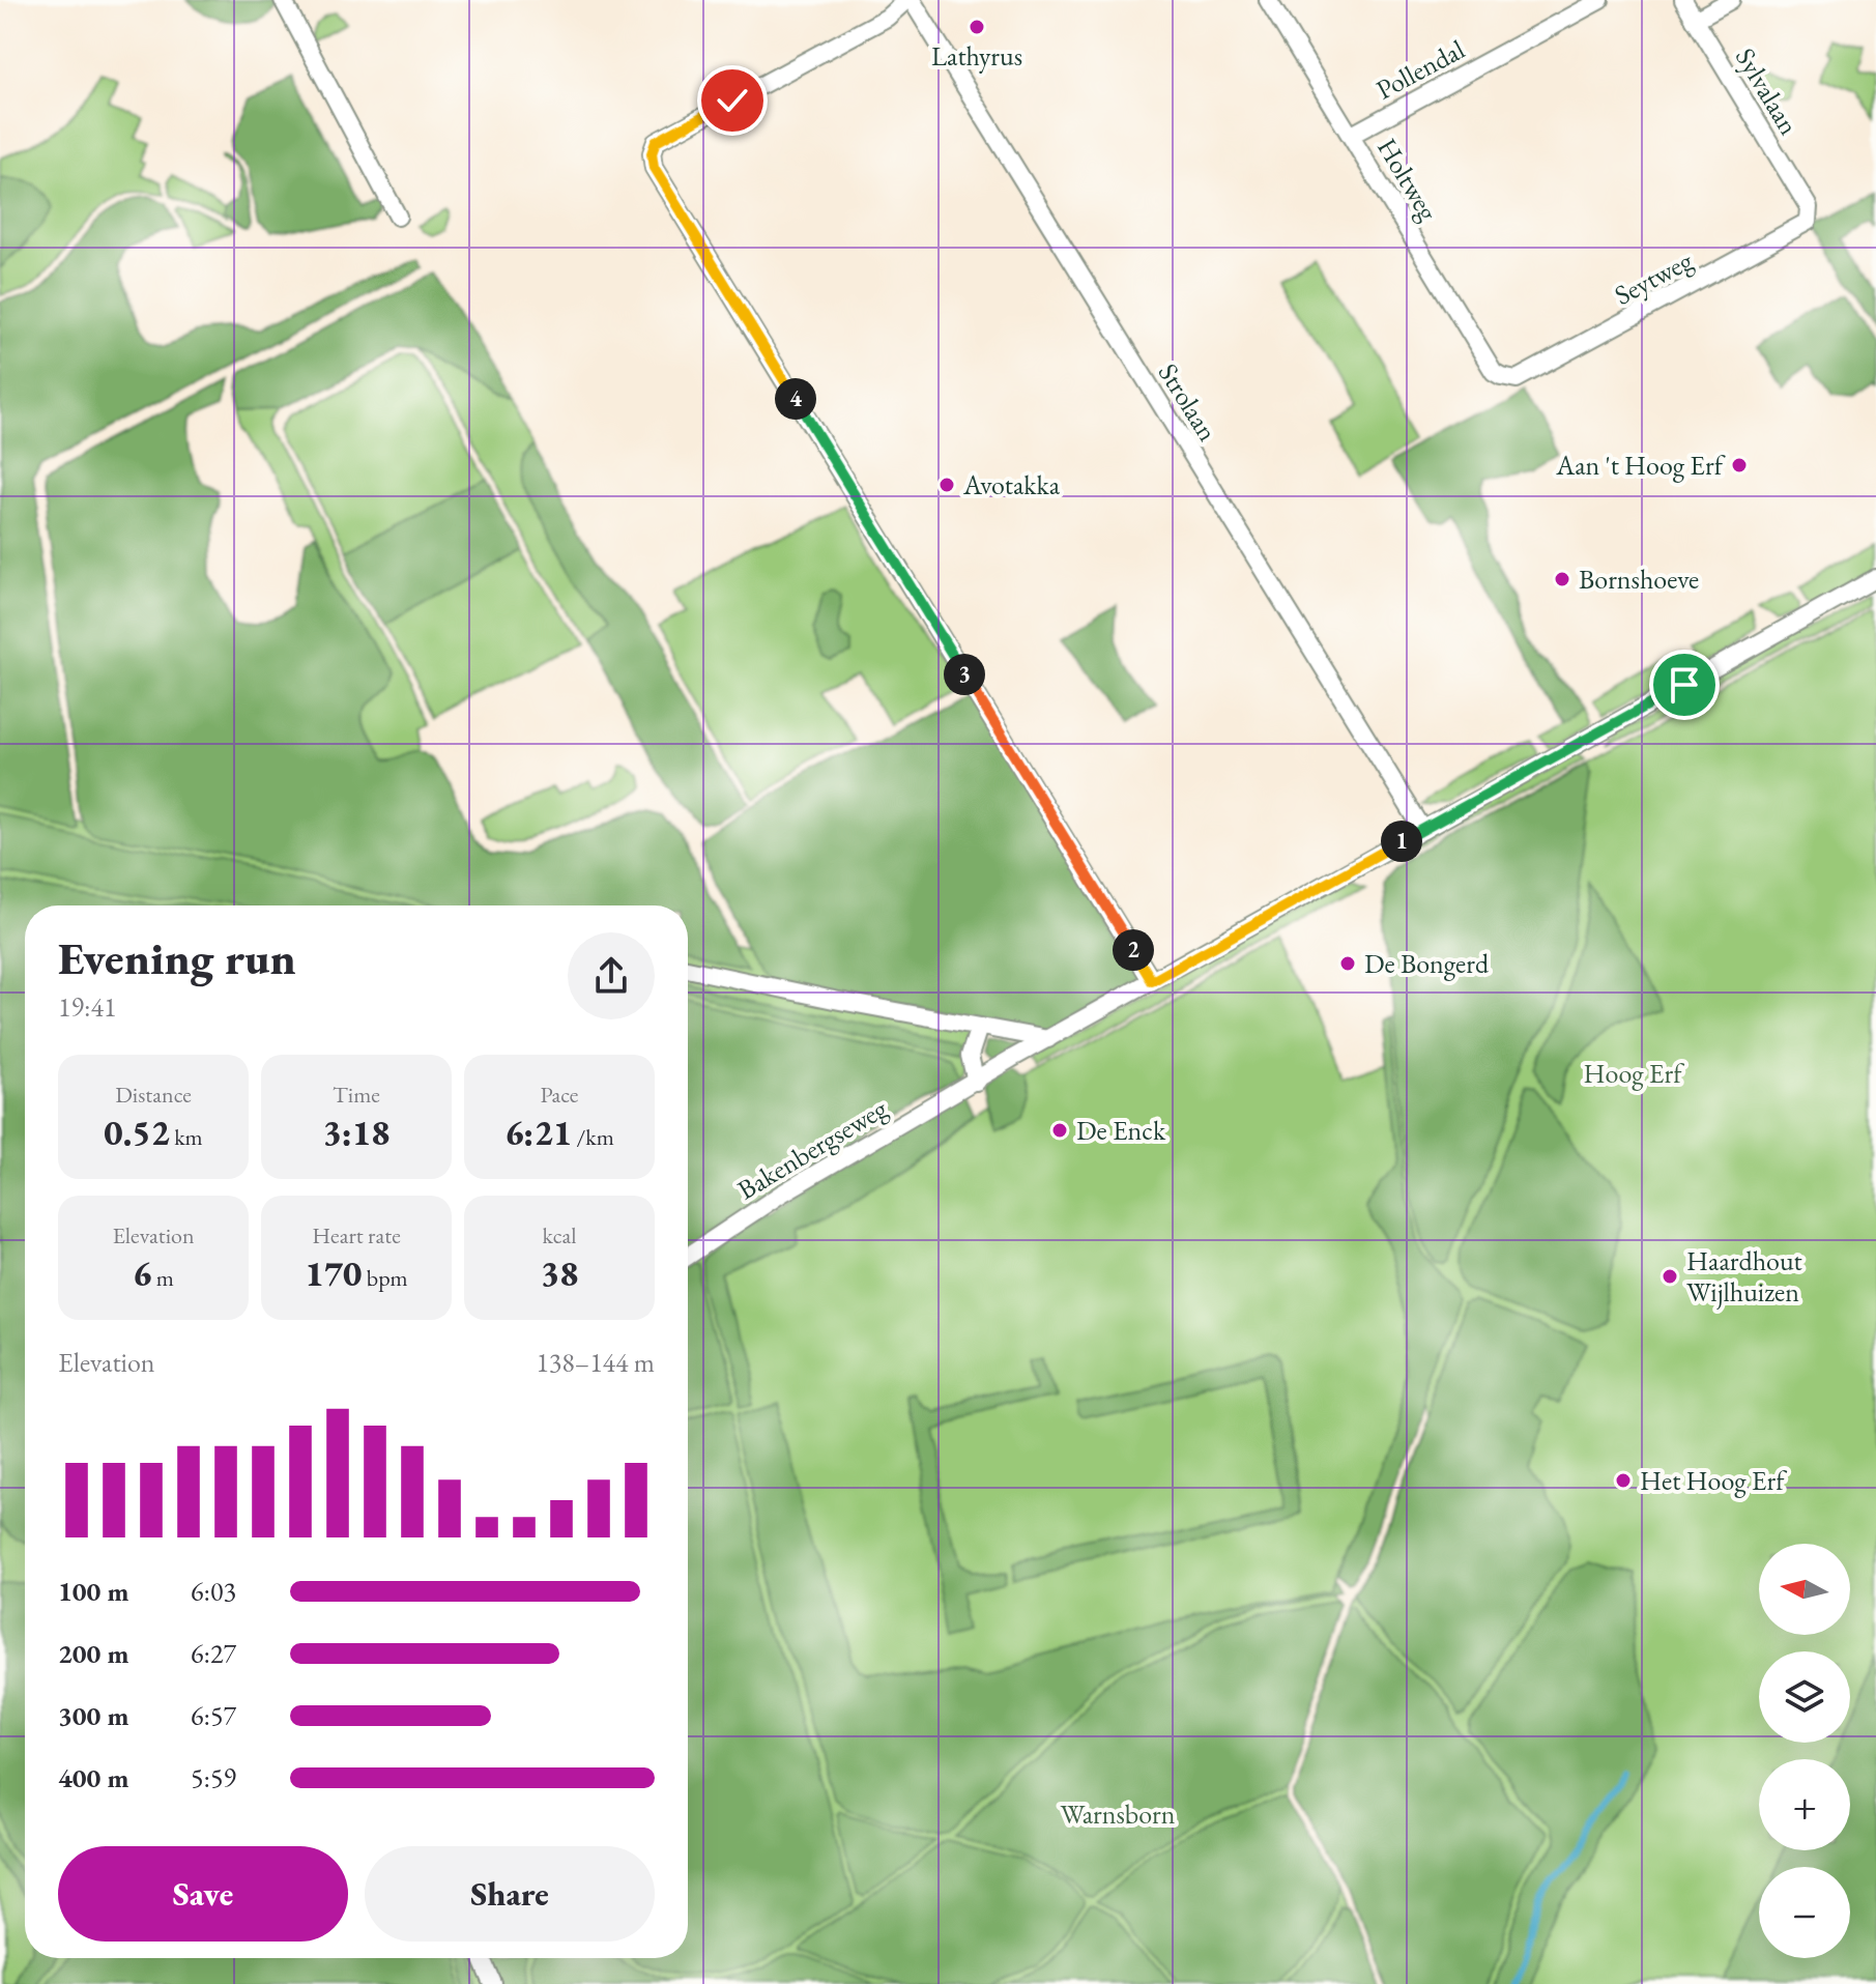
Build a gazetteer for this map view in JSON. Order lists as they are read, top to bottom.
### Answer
{
  "streets": {
    "street": [
      "Pollendal",
      "Sylvalaan",
      "Holtweg",
      "Seytweg",
      "Strolaan",
      "Bakenbergseweg"
    ]
  },
  "crossings": [
    ["Pollendal", "Holtweg"],
    ["Sylvalaan", "Seytweg"],
    ["Holtweg", "Seytweg"],
    ["Strolaan", "Bakenbergseweg"]
  ],
  "parks": ["Hoog Erf", "Warnsborn"],
  "places": [
    "Lathyrus",
    "Aan 't Hoog Erf",
    "Avotakka",
    "Bornshoeve",
    "De Bongerd",
    "De Enck",
    "Haardhout Wijlhuizen",
    "Het Hoog Erf"
  ],
  "north": "left",
  "page": {
    "pins": [
      "4",
      "3",
      "1",
      "2"
    ],
    "heading": ["Evening run", "19:41"],
    "stats": [
      ["Distance", "0.52 km"],
      ["Time", "3:18"],
      ["Pace", "6:21 /km"],
      ["Elevation", "6 m"],
      ["Heart rate", "170 bpm"],
      ["kcal", "38"]
    ],
    "chart": ["Elevation", "138–144 m"],
    "map_buttons": ["+", "−"],
    "list": [
      {
        "name": "100 m",
        "note": "6:03"
      },
      {
        "name": "200 m",
        "note": "6:27"
      },
      {
        "name": "300 m",
        "note": "6:57"
      },
      {
        "name": "400 m",
        "note": "5:59"
      }
    ],
    "buttons": ["Save", "Share"]
  }
}
